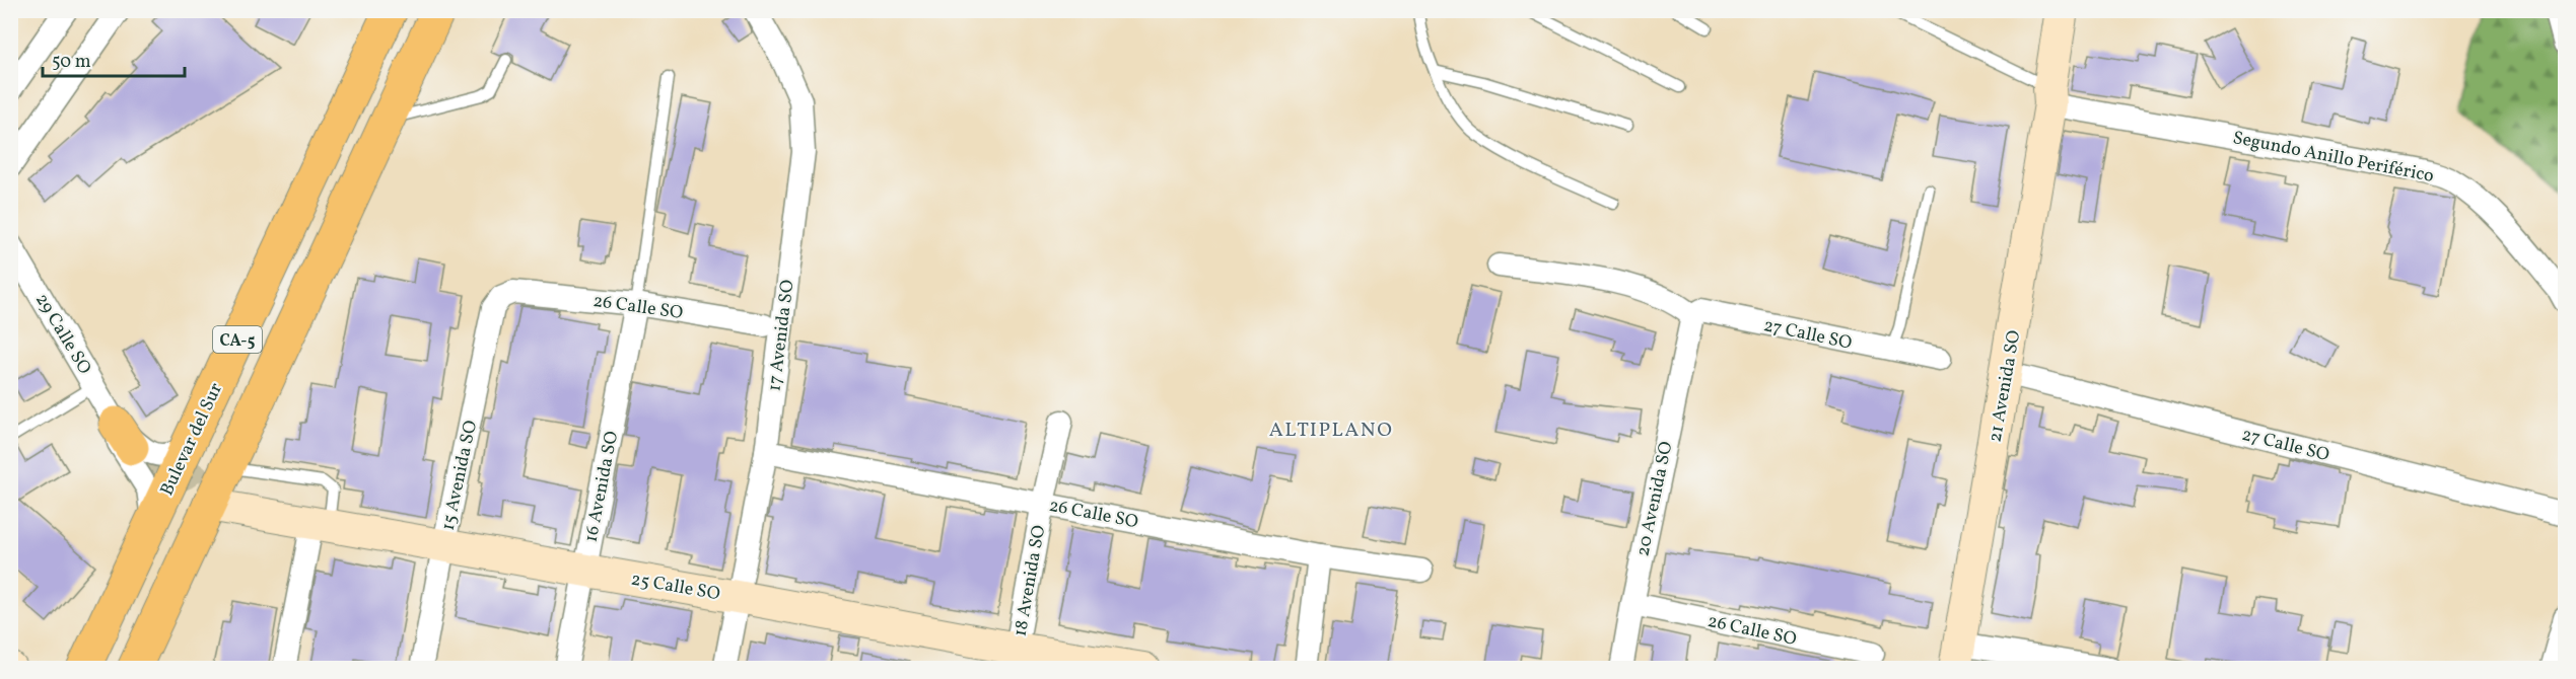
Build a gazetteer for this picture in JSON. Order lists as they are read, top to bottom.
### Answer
{
  "streets": {
    "highway": ["CA-5", "Bulevar del Sur"],
    "street": [
      "Segundo Anillo Periférico",
      "26 Calle SO",
      "29 Calle SO",
      "27 Calle SO",
      "17 Avenida SO",
      "21 Avenida SO",
      "15 Avenida SO",
      "16 Avenida SO",
      "20 Avenida SO",
      "18 Avenida SO",
      "25 Calle SO"
    ]
  },
  "crossings": [
    ["Segundo Anillo Periférico", "21 Avenida SO"],
    ["26 Calle SO", "17 Avenida SO"],
    ["26 Calle SO", "15 Avenida SO"],
    ["26 Calle SO", "16 Avenida SO"],
    ["26 Calle SO", "20 Avenida SO"],
    ["26 Calle SO", "18 Avenida SO"],
    ["29 Calle SO", "Bulevar del Sur"],
    ["27 Calle SO", "21 Avenida SO"],
    ["27 Calle SO", "20 Avenida SO"],
    ["17 Avenida SO", "25 Calle SO"],
    ["CA-5", "25 Calle SO"],
    ["15 Avenida SO", "25 Calle SO"],
    ["16 Avenida SO", "25 Calle SO"],
    ["18 Avenida SO", "25 Calle SO"]
  ],
  "districts": ["ALTIPLANO"],
  "scale_bar": "50 m"
}
